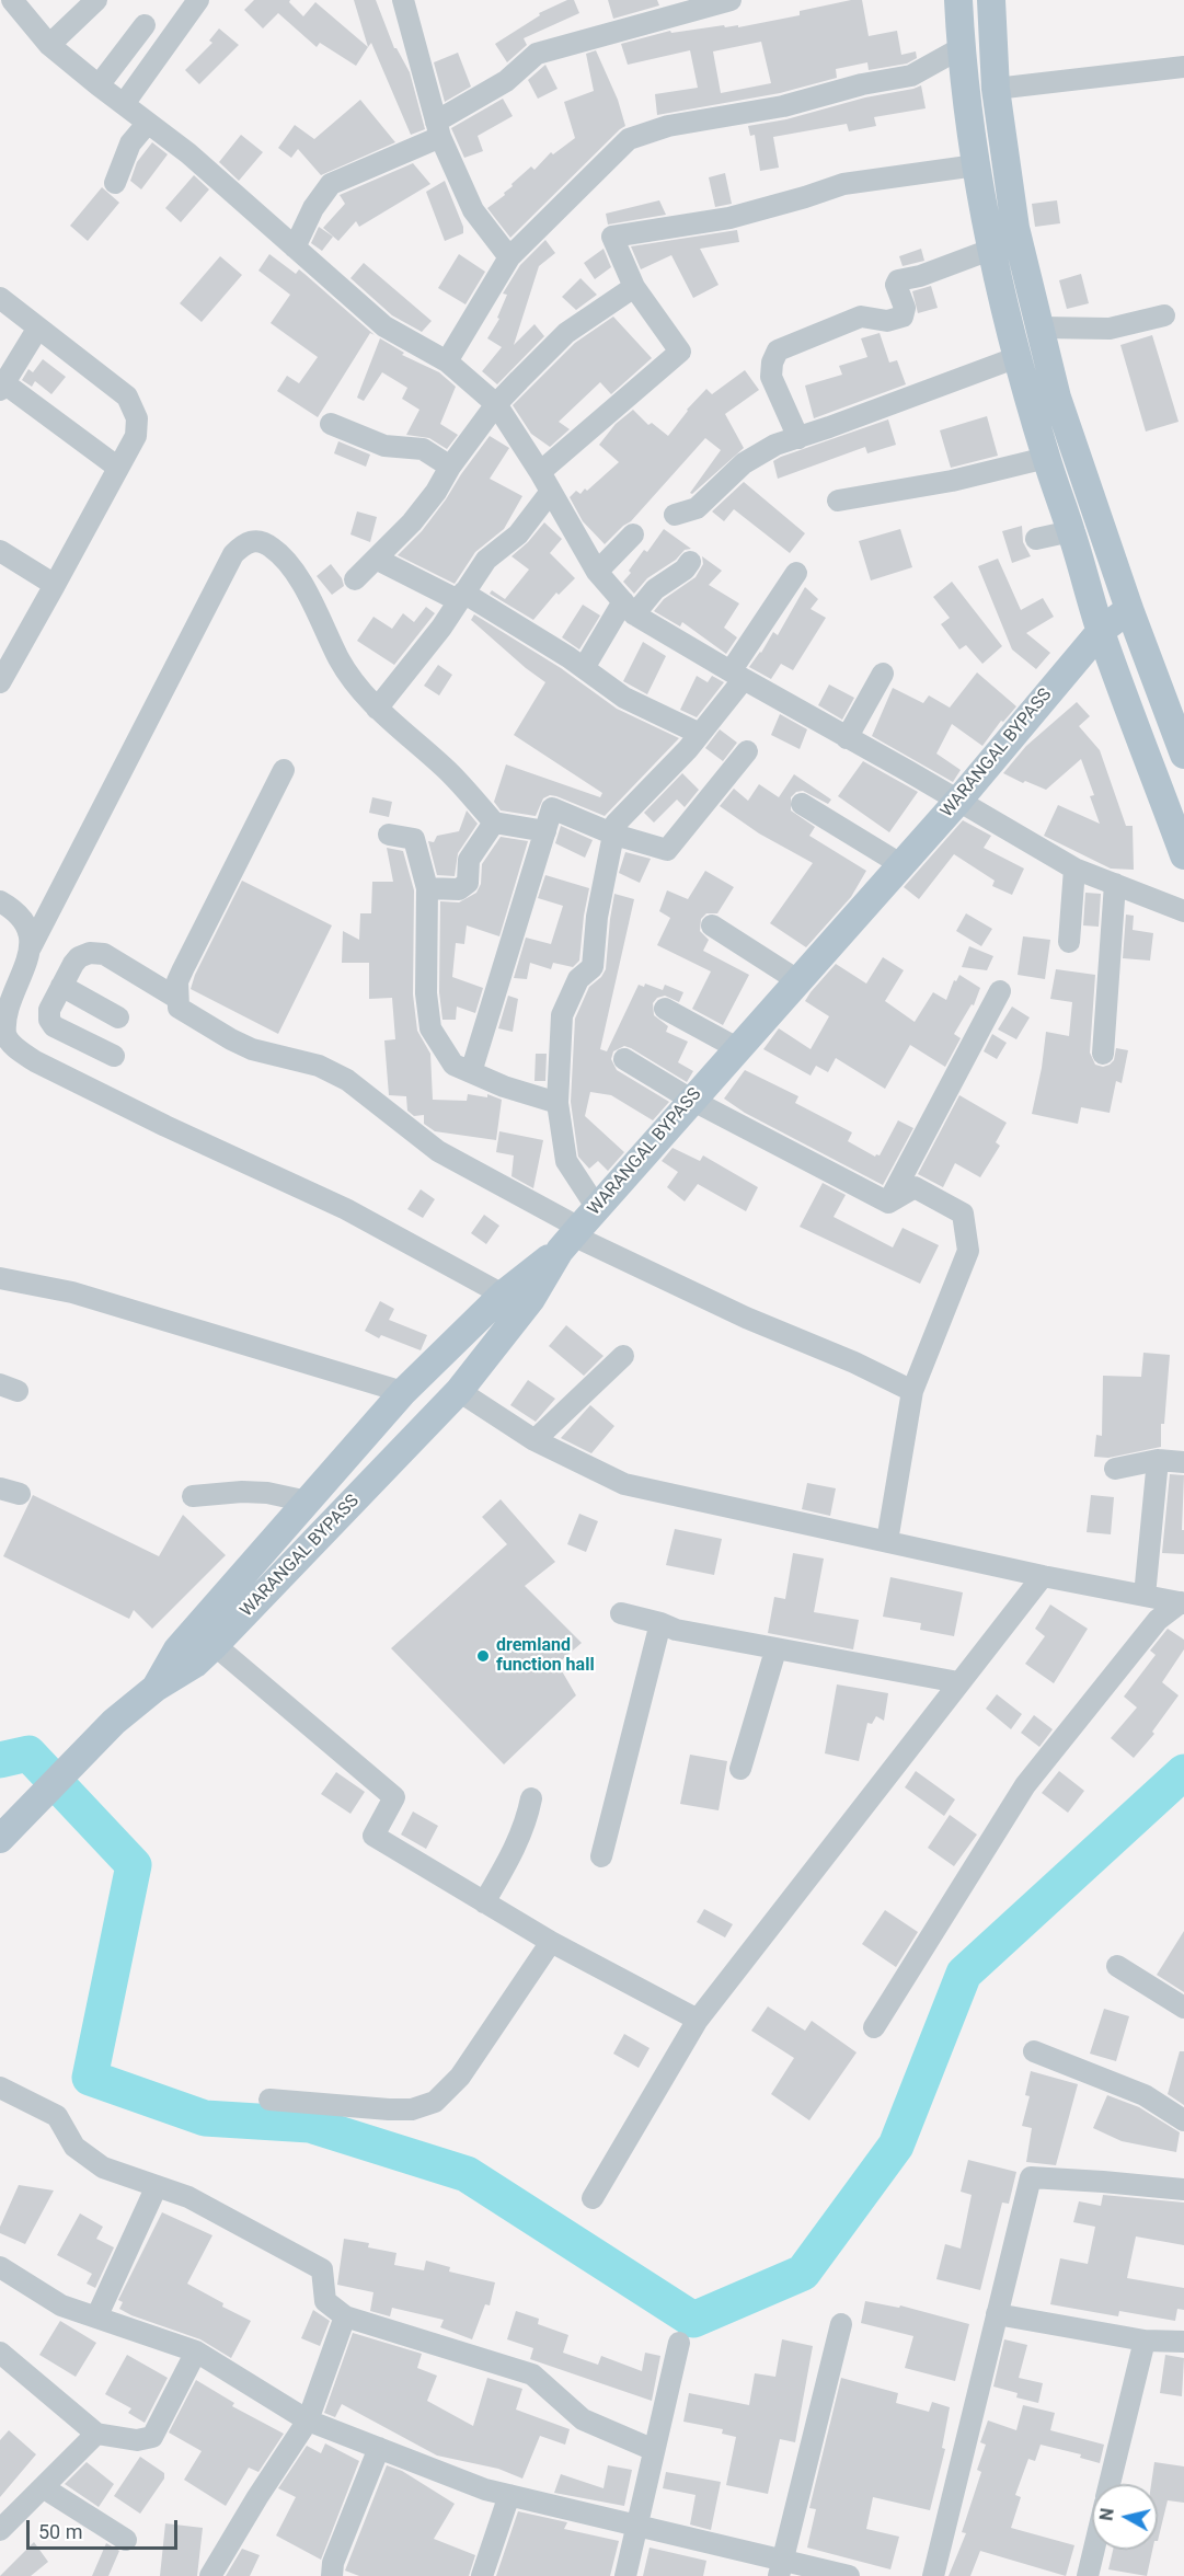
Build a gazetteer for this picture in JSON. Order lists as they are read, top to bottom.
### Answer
{
  "streets": {
    "main road": ["WARANGAL BYPASS"]
  },
  "places": ["dremland function hall"],
  "scale_bar": "50 m",
  "north": "left"
}
